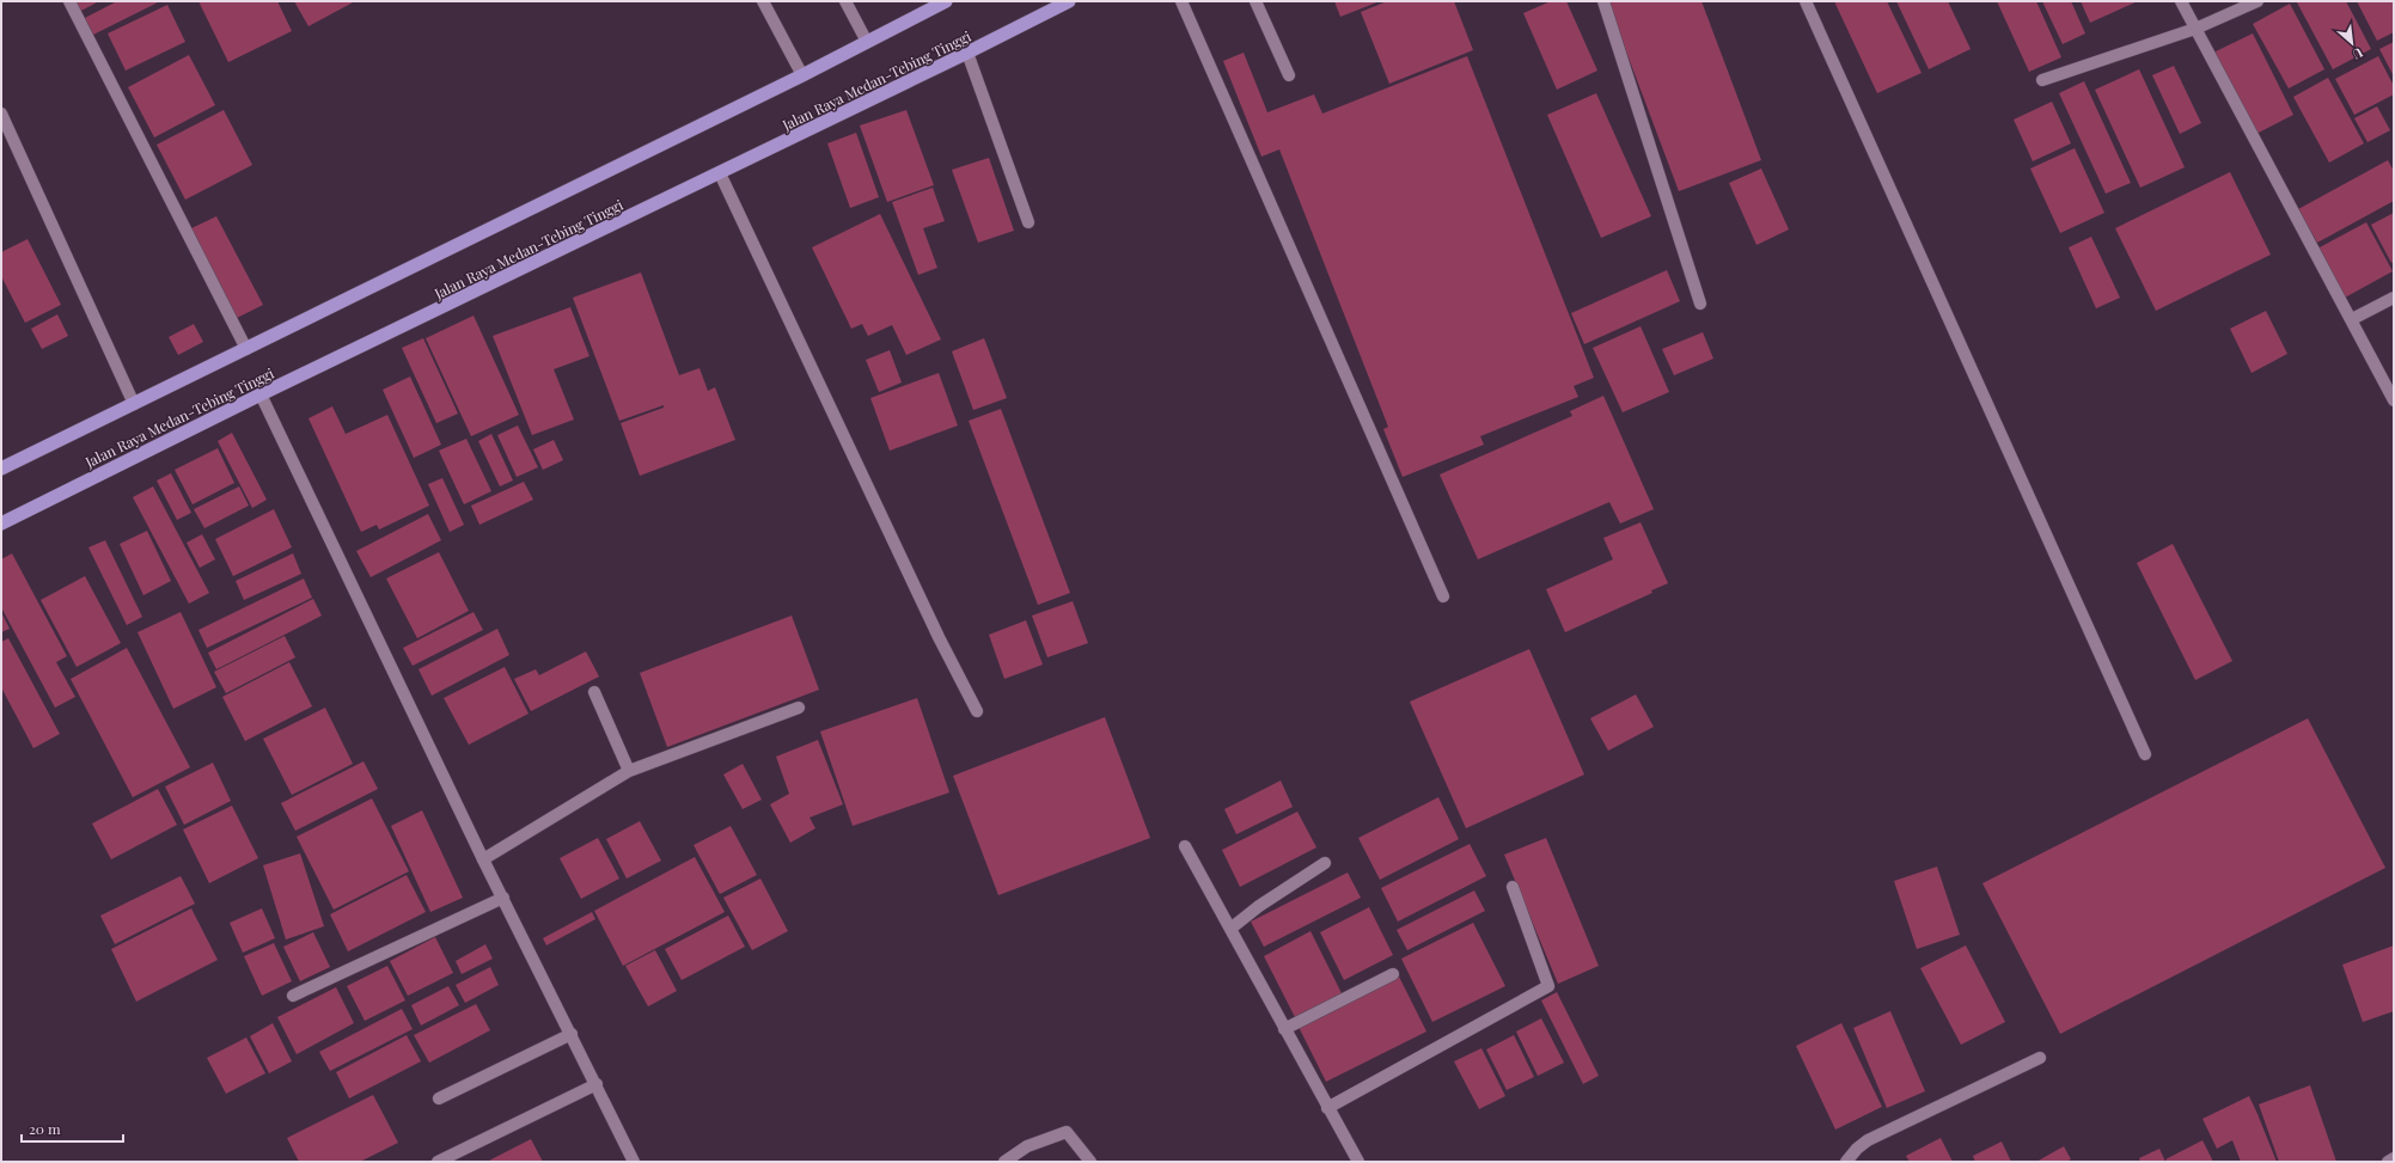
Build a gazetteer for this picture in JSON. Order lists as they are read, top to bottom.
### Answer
{
  "streets": {
    "highway": ["Jalan Raya Medan-Tebing Tinggi"]
  },
  "scale_bar": "20 m",
  "north": "bottom right"
}
